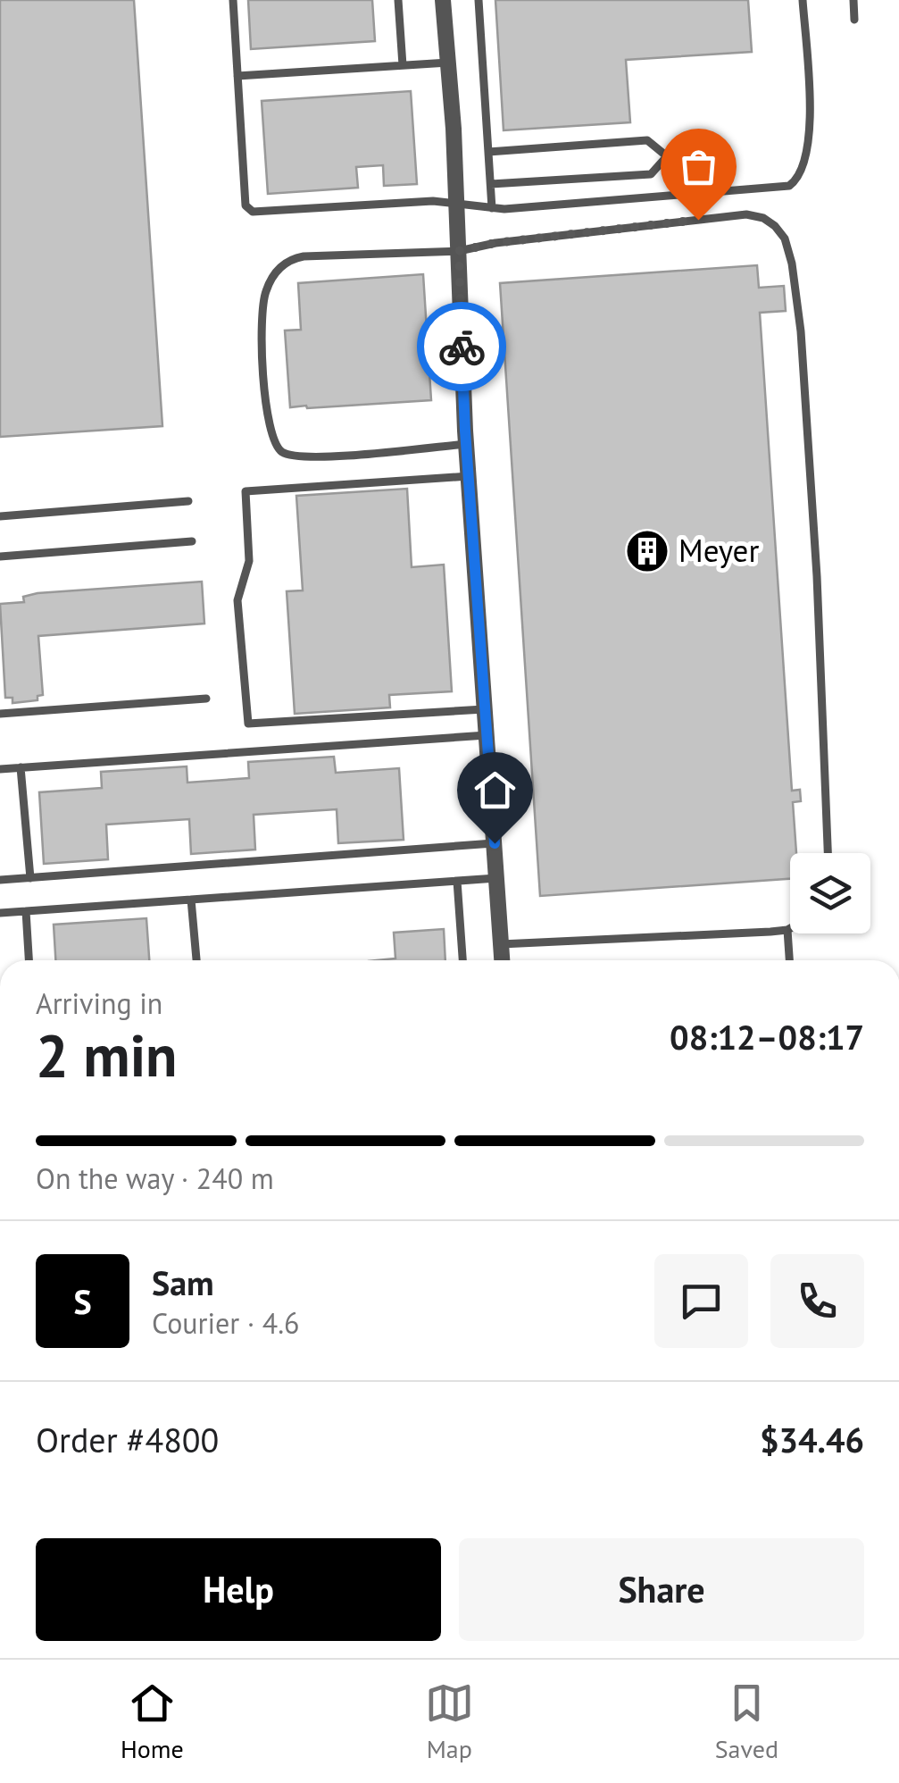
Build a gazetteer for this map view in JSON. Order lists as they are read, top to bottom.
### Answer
{
  "places": {
    "building": ["Meyer"]
  },
  "page": {
    "heading": ["2 min", "Arriving in", "08:12–08:17"],
    "panel": [
      "Sam",
      "Courier · 4.6",
      "Order #4800",
      "$34.46"
    ],
    "bar": "On the way · 240 m",
    "round": "S",
    "buttons": ["Help", "Share"],
    "tabs": ["Home", "Map", "Saved"]
  }
}
